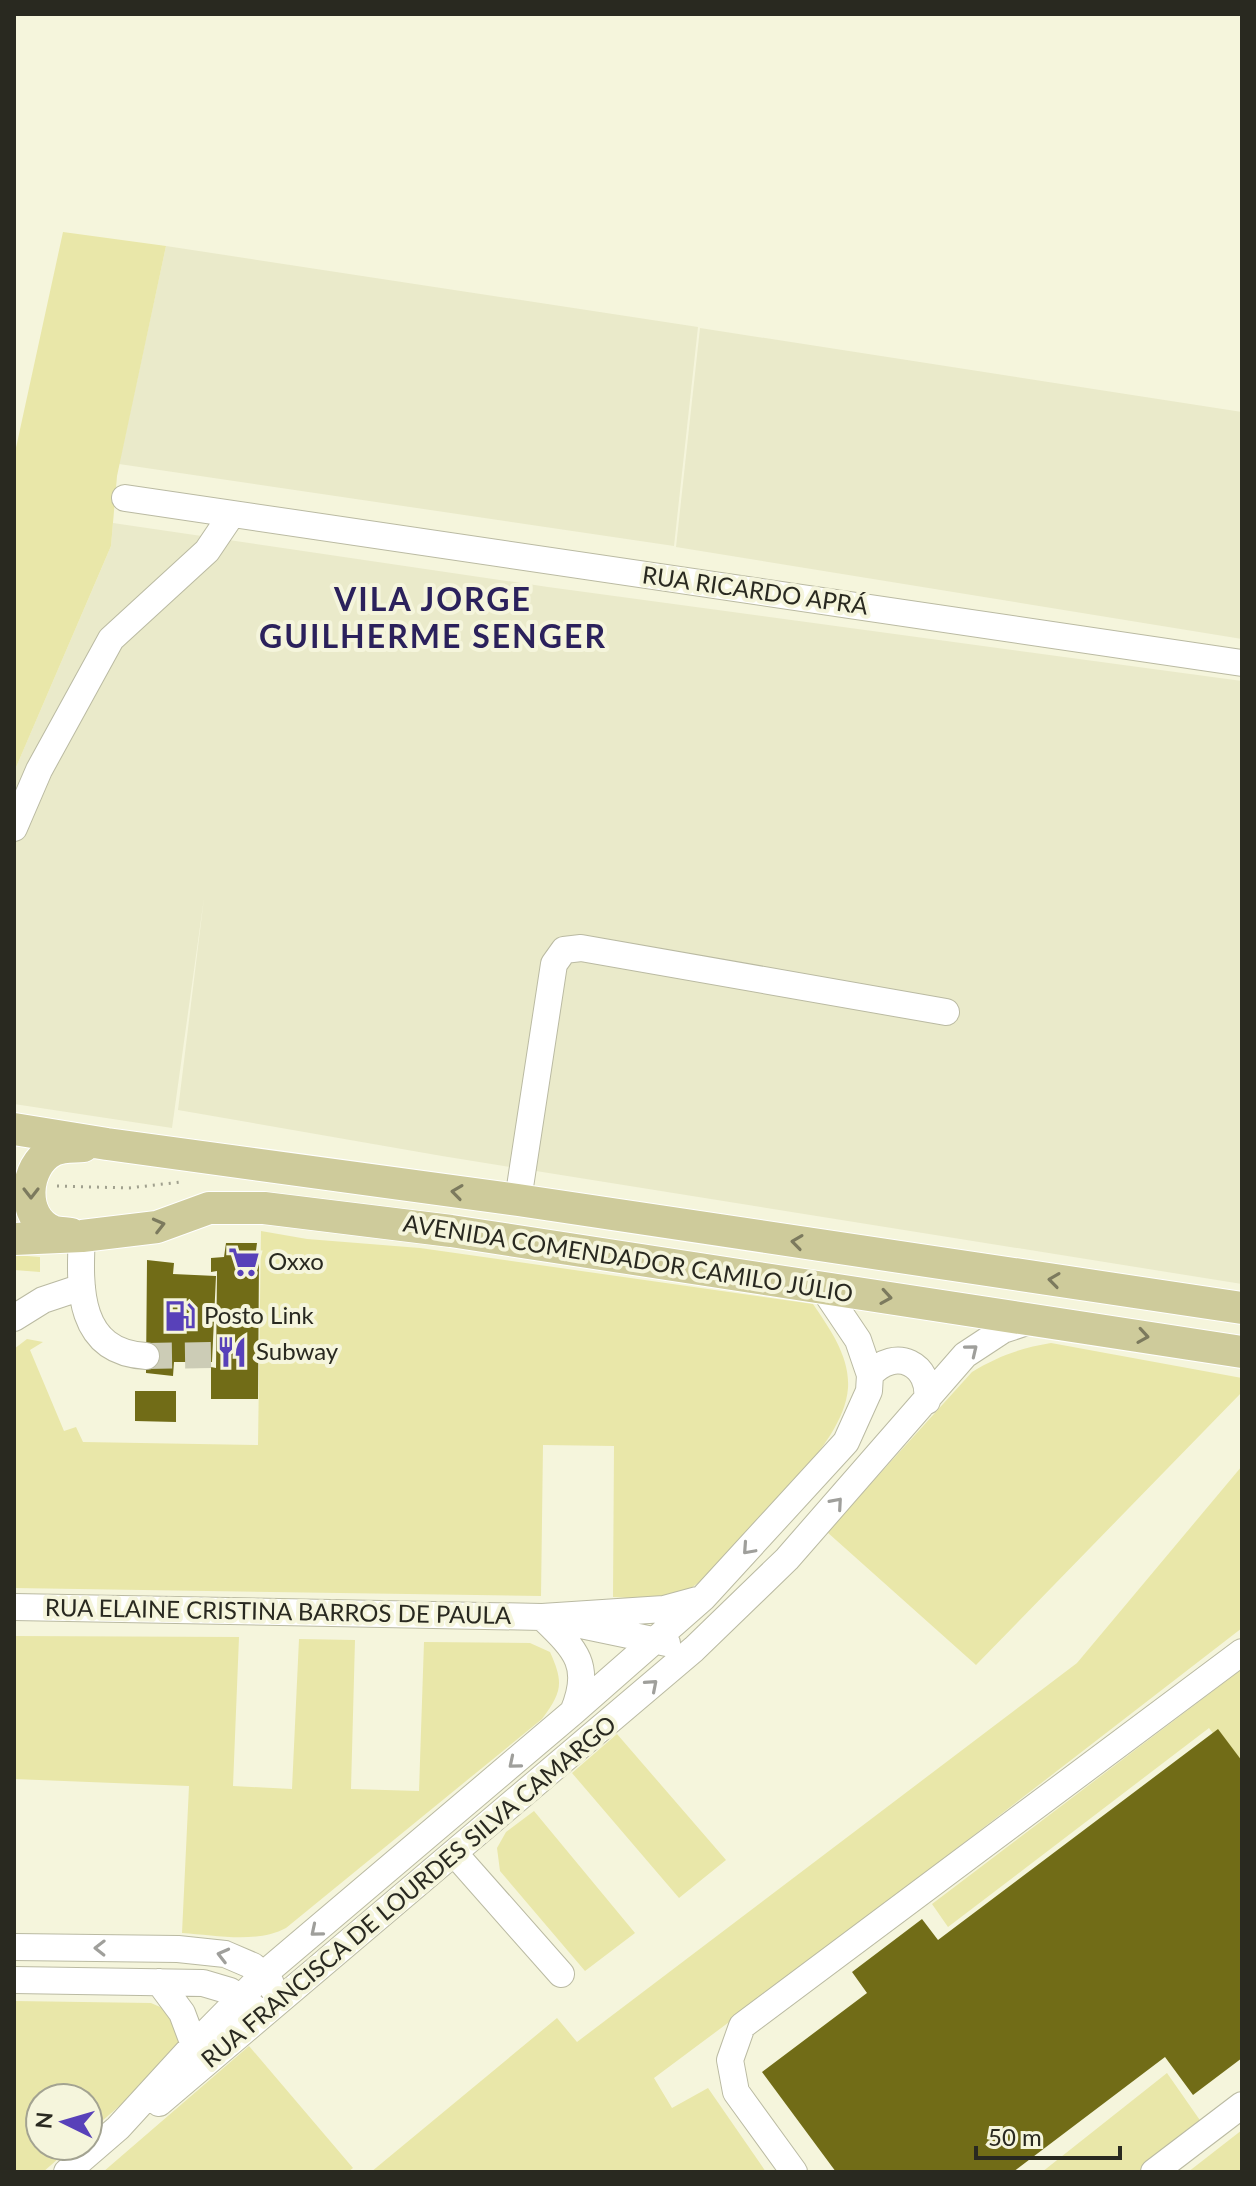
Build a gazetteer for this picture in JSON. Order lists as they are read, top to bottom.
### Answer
{
  "streets": {
    "main road": ["AVENIDA COMENDADOR CAMILO JÚLIO"],
    "street": ["RUA RICARDO APRÁ", "RUA ELAINE CRISTINA BARROS DE PAULA", "RUA FRANCISCA DE LOURDES SILVA CAMARGO"]
  },
  "crossings": [
    ["AVENIDA COMENDADOR CAMILO JÚLIO", "RUA FRANCISCA DE LOURDES SILVA CAMARGO"],
    ["RUA ELAINE CRISTINA BARROS DE PAULA", "RUA FRANCISCA DE LOURDES SILVA CAMARGO"]
  ],
  "districts": ["VILA JORGE GUILHERME SENGER"],
  "places": {
    "supermarket": ["Oxxo"],
    "fuel station": ["Posto Link"],
    "restaurant": ["Subway"]
  },
  "scale_bar": "50 m",
  "north": "left"
}
